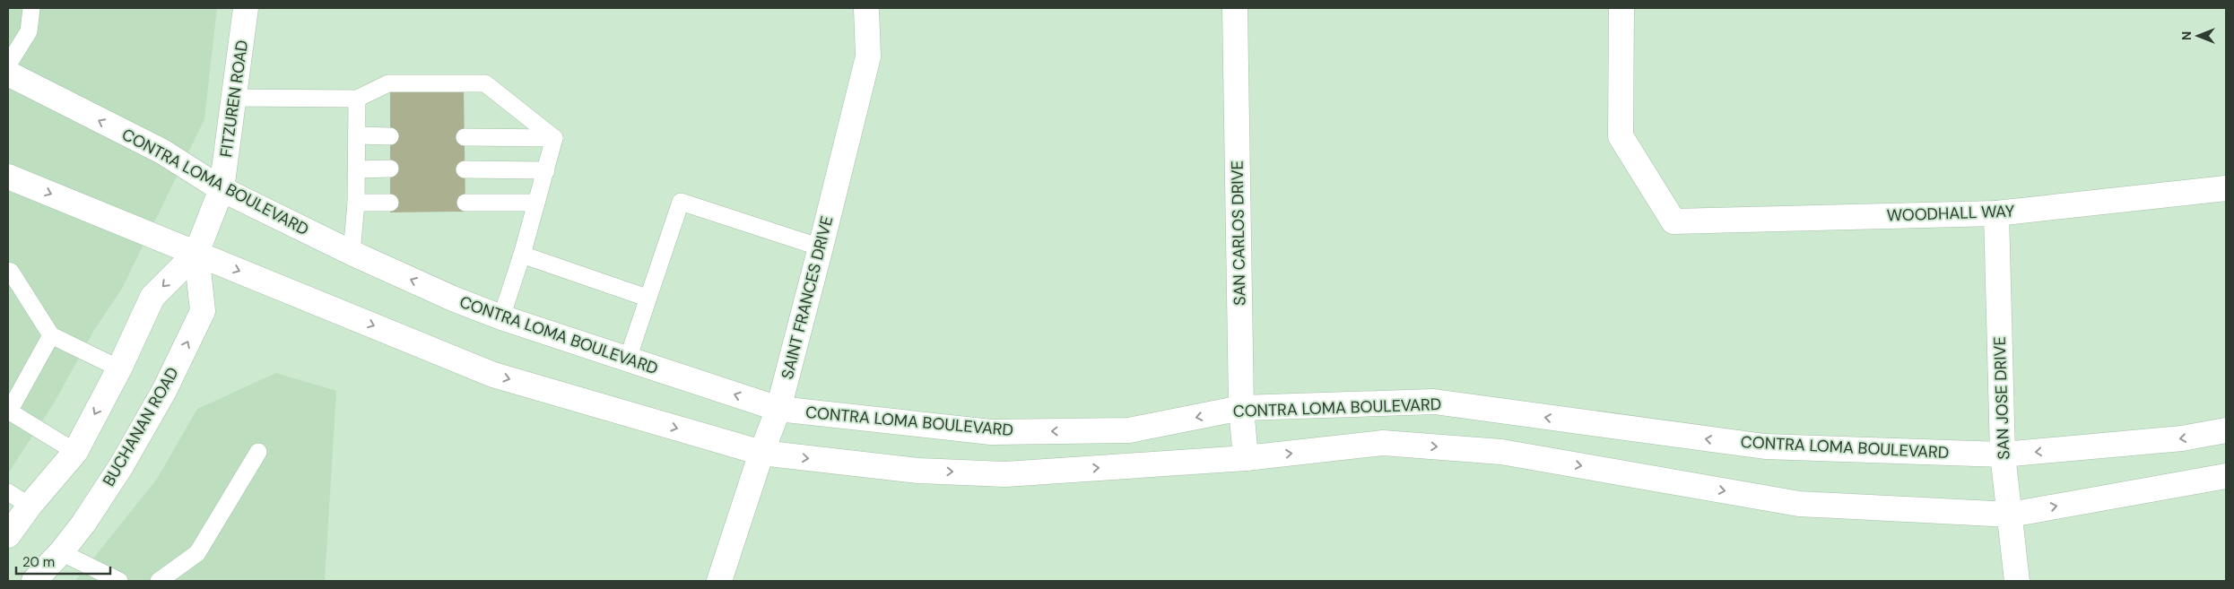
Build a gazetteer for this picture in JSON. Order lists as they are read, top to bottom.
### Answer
{
  "streets": {
    "main road": [
      "FITZUREN ROAD",
      "CONTRA LOMA BOULEVARD",
      "WOODHALL WAY",
      "SAN CARLOS DRIVE",
      "SAINT FRANCES DRIVE",
      "SAN JOSE DRIVE",
      "BUCHANAN ROAD"
    ]
  },
  "crossings": [
    ["FITZUREN ROAD", "CONTRA LOMA BOULEVARD"],
    ["FITZUREN ROAD", "BUCHANAN ROAD"],
    ["CONTRA LOMA BOULEVARD", "SAN CARLOS DRIVE"],
    ["CONTRA LOMA BOULEVARD", "SAINT FRANCES DRIVE"],
    ["CONTRA LOMA BOULEVARD", "SAN JOSE DRIVE"],
    ["CONTRA LOMA BOULEVARD", "BUCHANAN ROAD"],
    ["WOODHALL WAY", "SAN JOSE DRIVE"]
  ],
  "scale_bar": "20 m",
  "north": "left"
}
